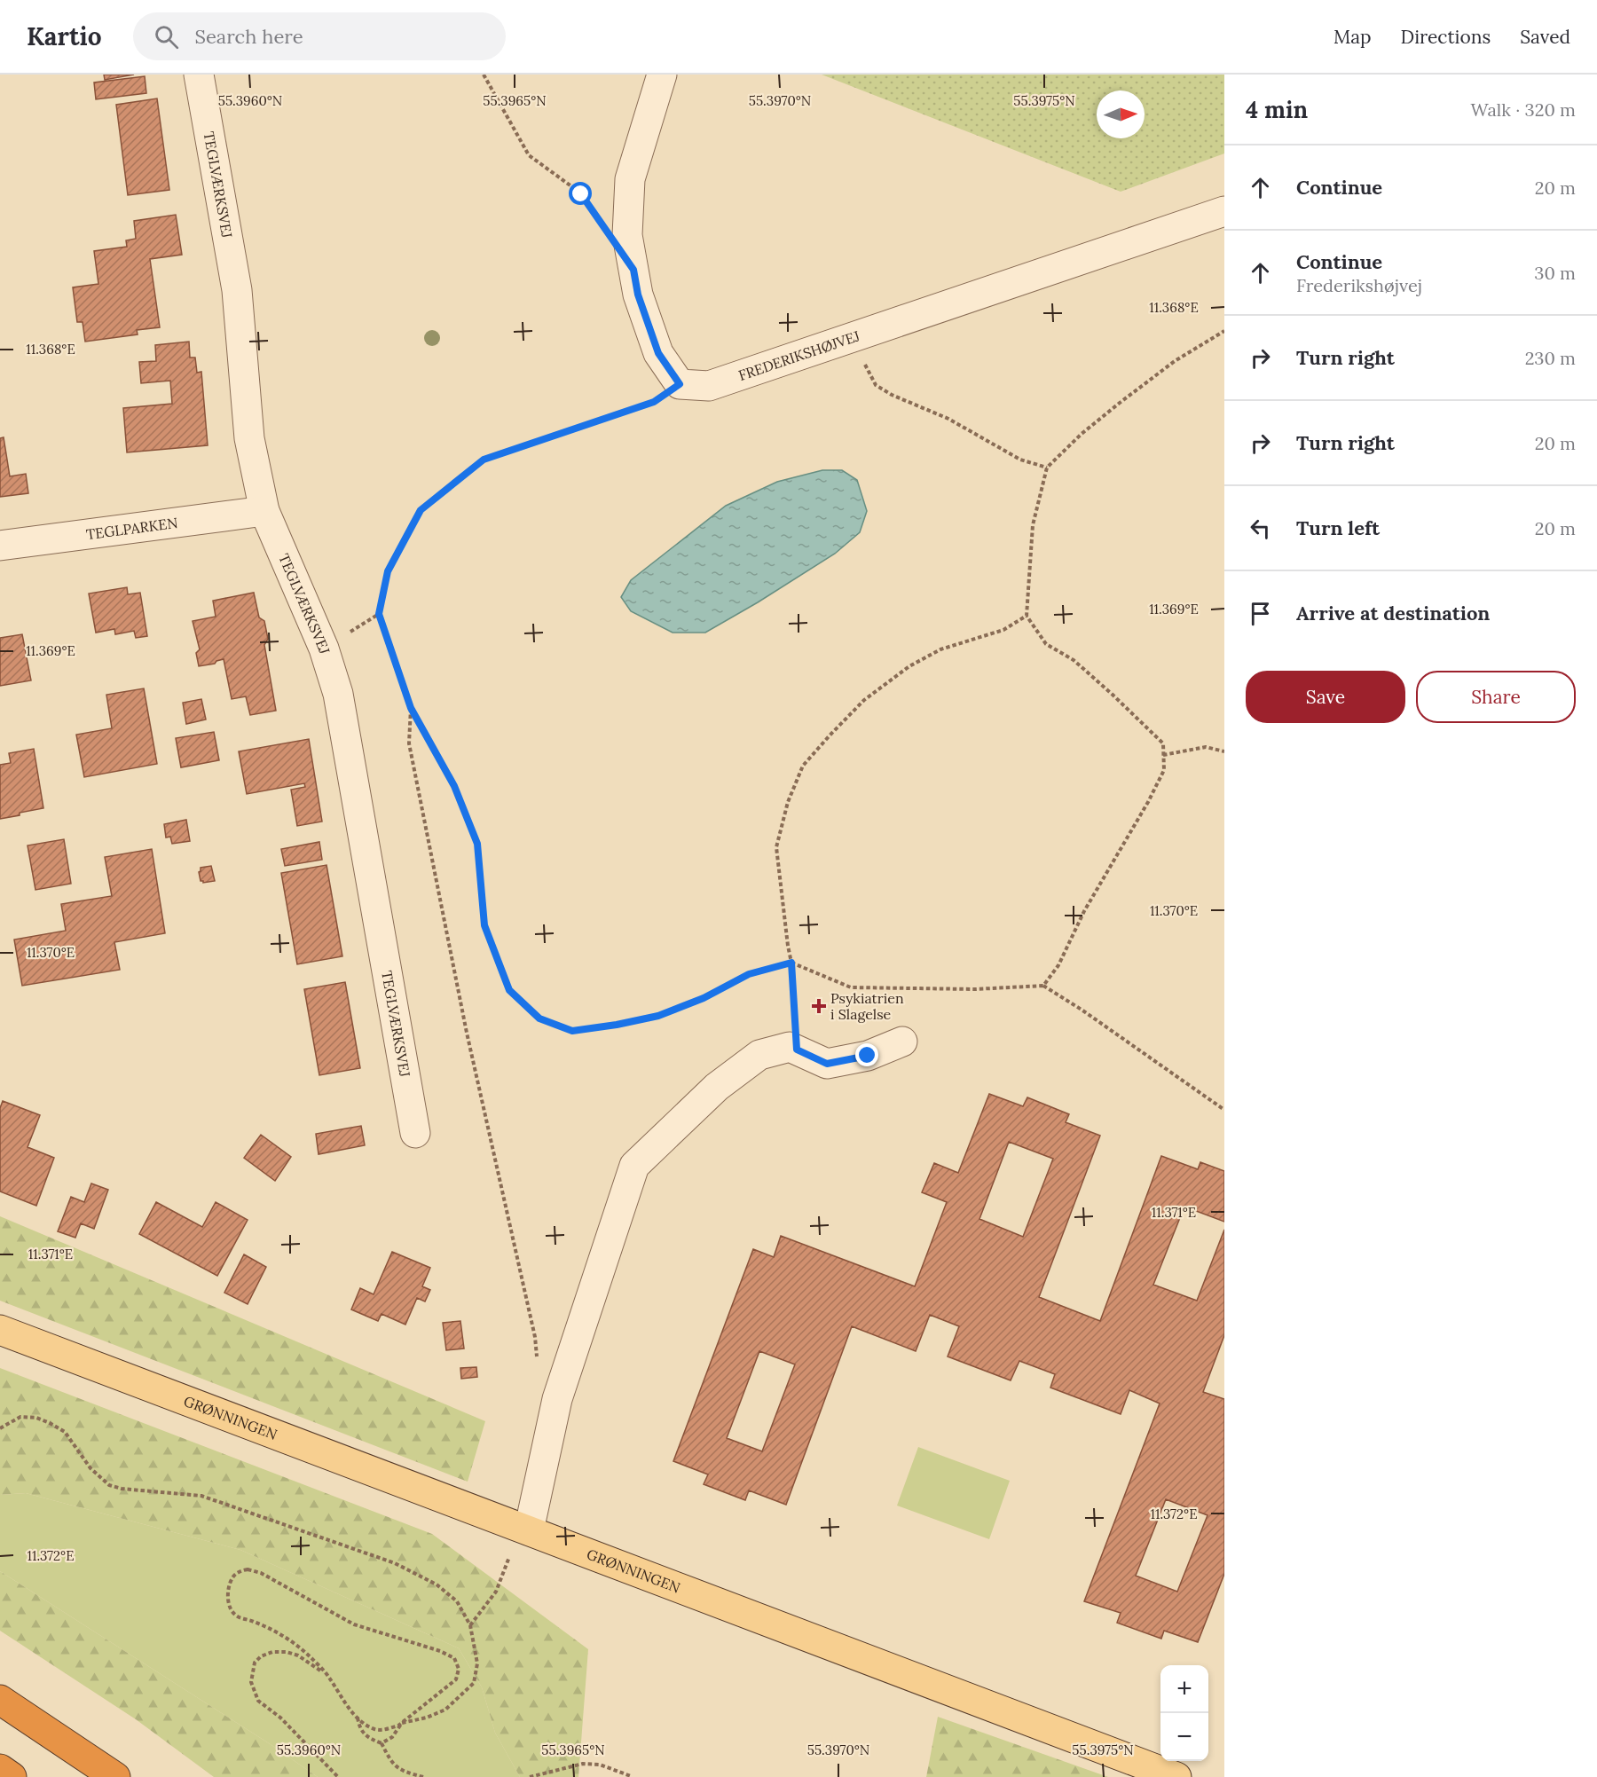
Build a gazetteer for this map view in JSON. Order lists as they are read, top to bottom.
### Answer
{
  "streets": {
    "main road": ["GRØNNINGEN"],
    "street": ["TEGLVÆRKSVEJ", "FREDERIKSHØJVEJ", "TEGLPARKEN"]
  },
  "crossings": [
    ["TEGLVÆRKSVEJ", "TEGLPARKEN"]
  ],
  "places": {
    "health": ["Psykiatrien i Slagelse"]
  },
  "north": "right",
  "page": {
    "header": "Kartio",
    "search": "Search here",
    "nav": ["Map", "Directions", "Saved"],
    "heading": ["4 min", "Walk · 320 m"],
    "list": [
      ["Continue", "20 m"],
      ["Continue", "Frederikshøjvej", "30 m"],
      ["Turn right", "230 m"],
      ["Turn right", "20 m"],
      ["Turn left", "20 m"],
      "Arrive at destination"
    ],
    "buttons": ["Save", "Share"],
    "map_buttons": ["+", "−"]
  },
  "coordinates": [
    "55.3960°N",
    "55.3965°N",
    "55.3970°N",
    "55.3975°N",
    "11.368°E",
    "11.369°E",
    "11.370°E",
    "11.371°E",
    "11.372°E"
  ]
}
